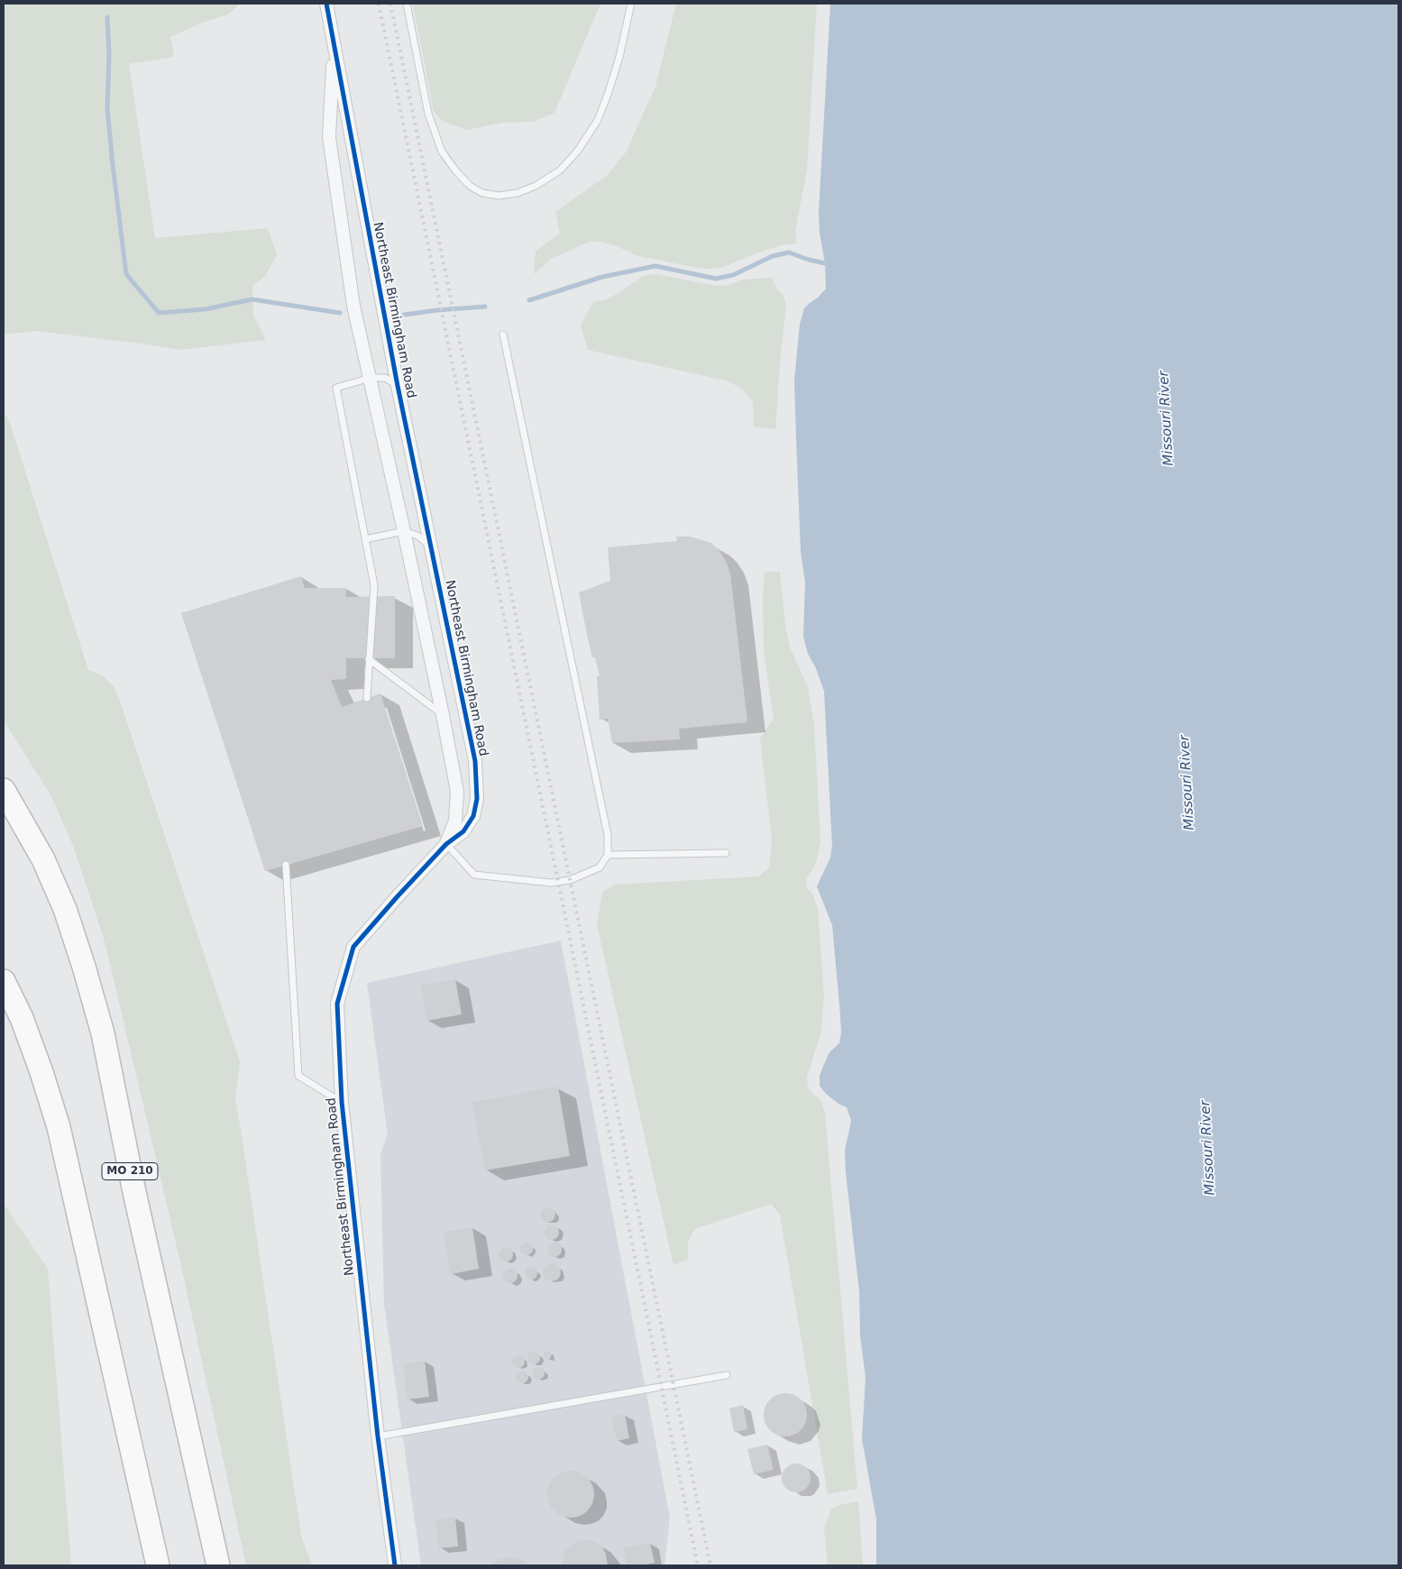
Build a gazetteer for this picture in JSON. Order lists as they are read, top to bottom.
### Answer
{
  "streets": {
    "highway": ["MO 210"],
    "street": ["Northeast Birmingham Road"]
  },
  "water": ["Missouri River"]
}
